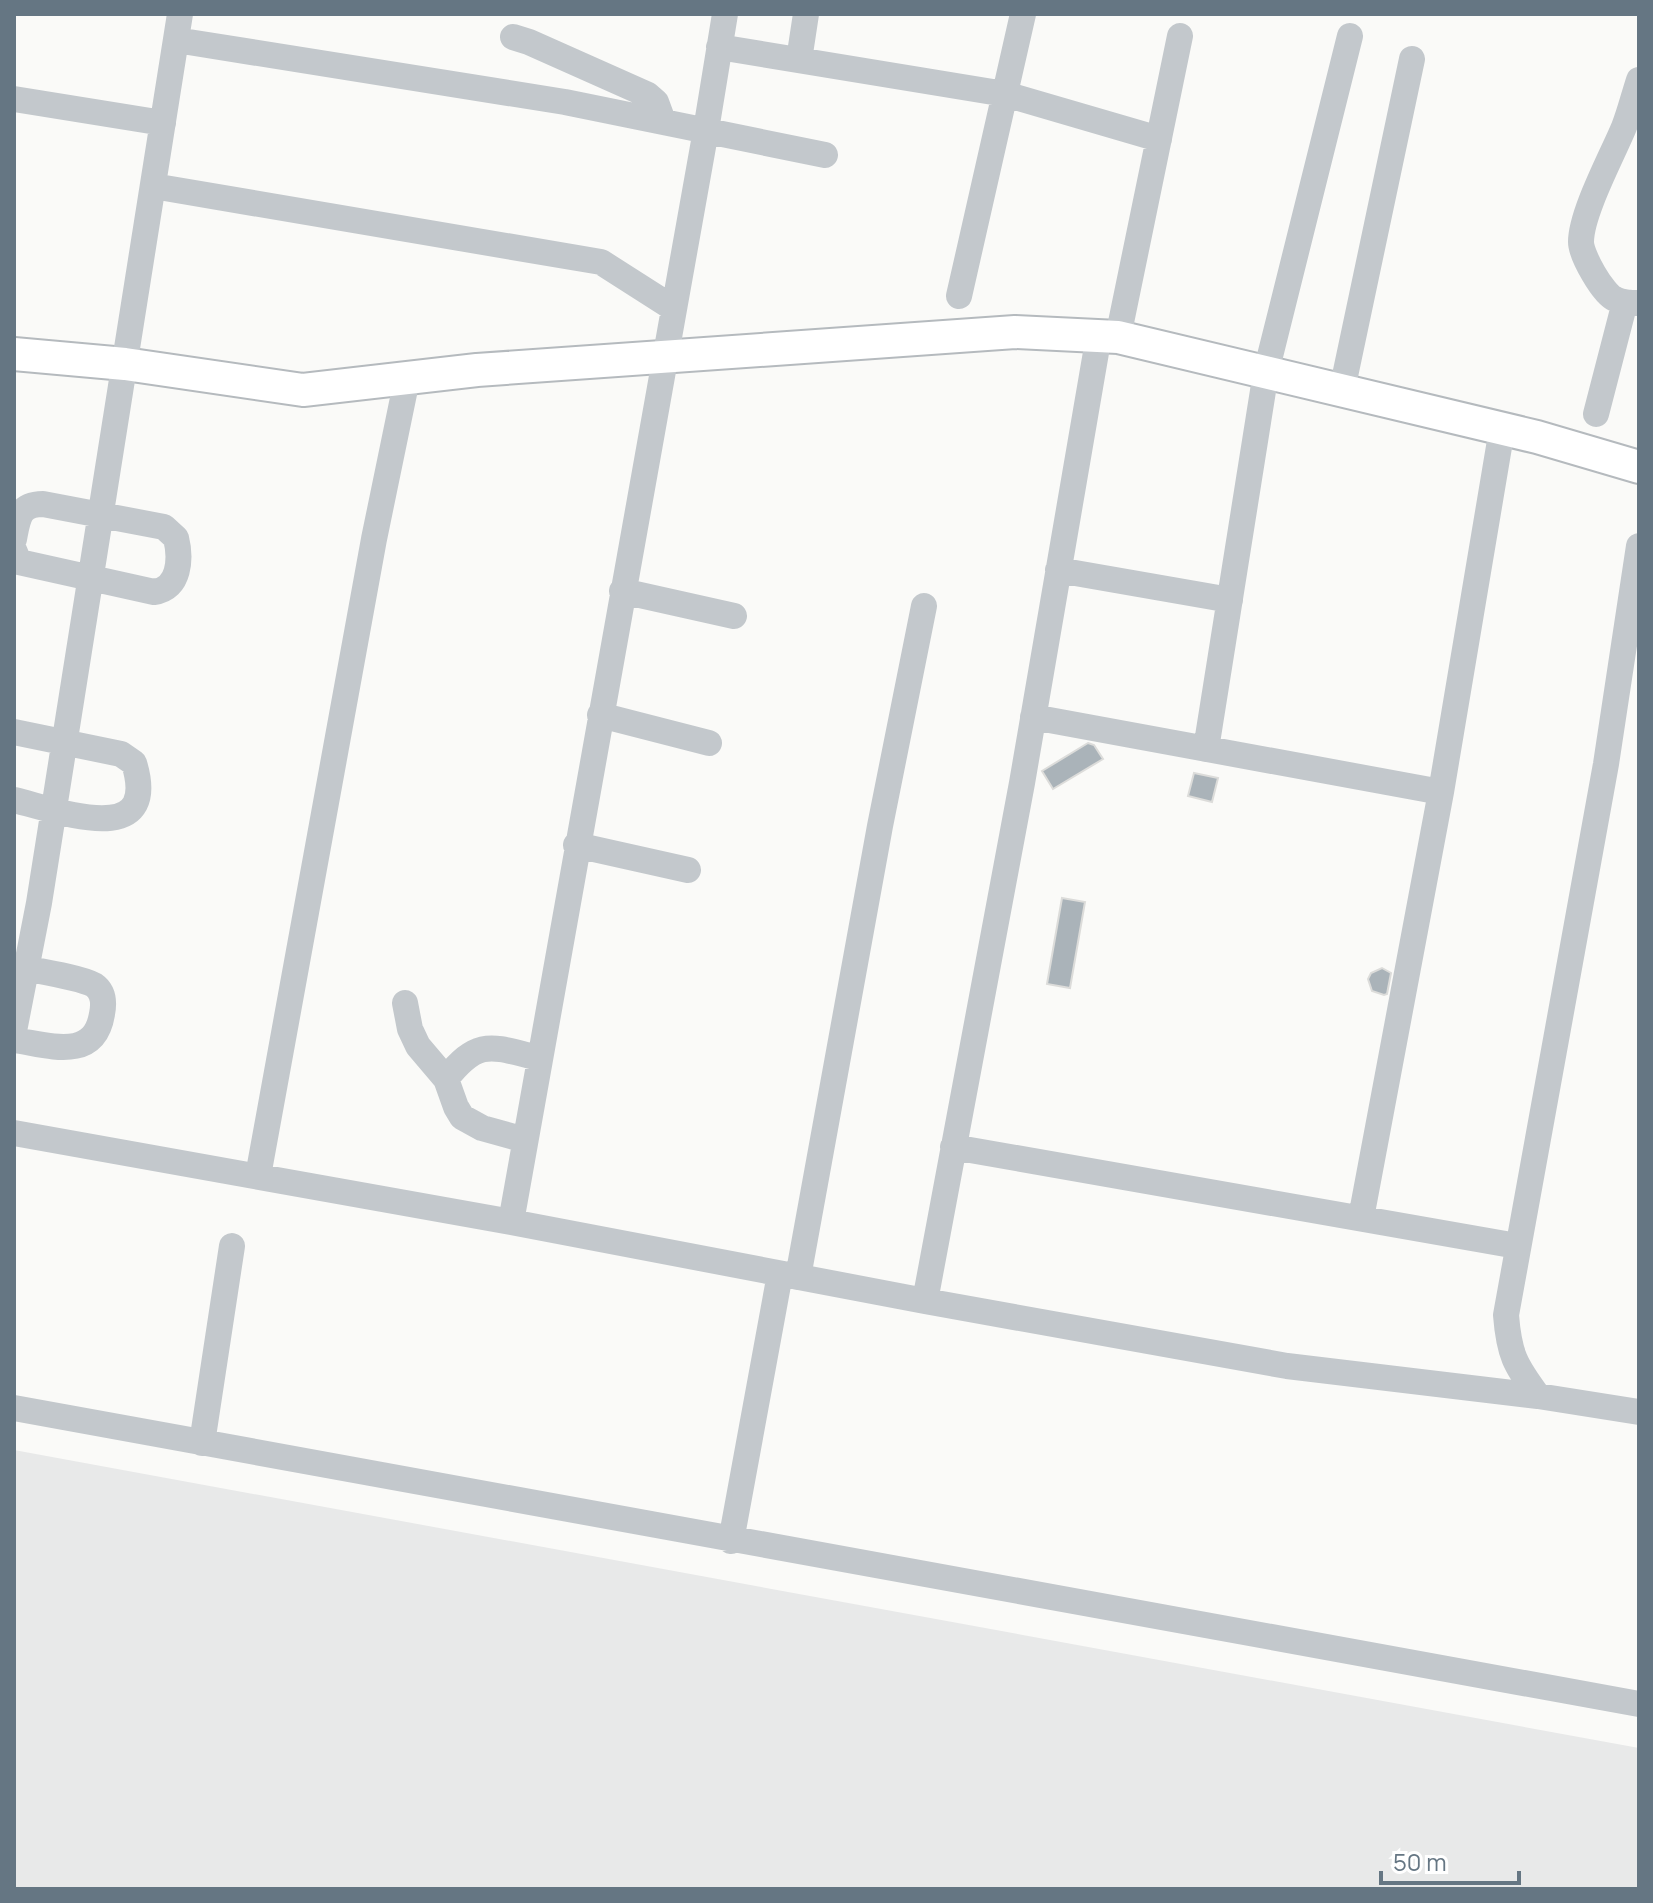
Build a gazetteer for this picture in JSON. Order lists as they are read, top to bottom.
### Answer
{
  "scale_bar": "50 m"
}
